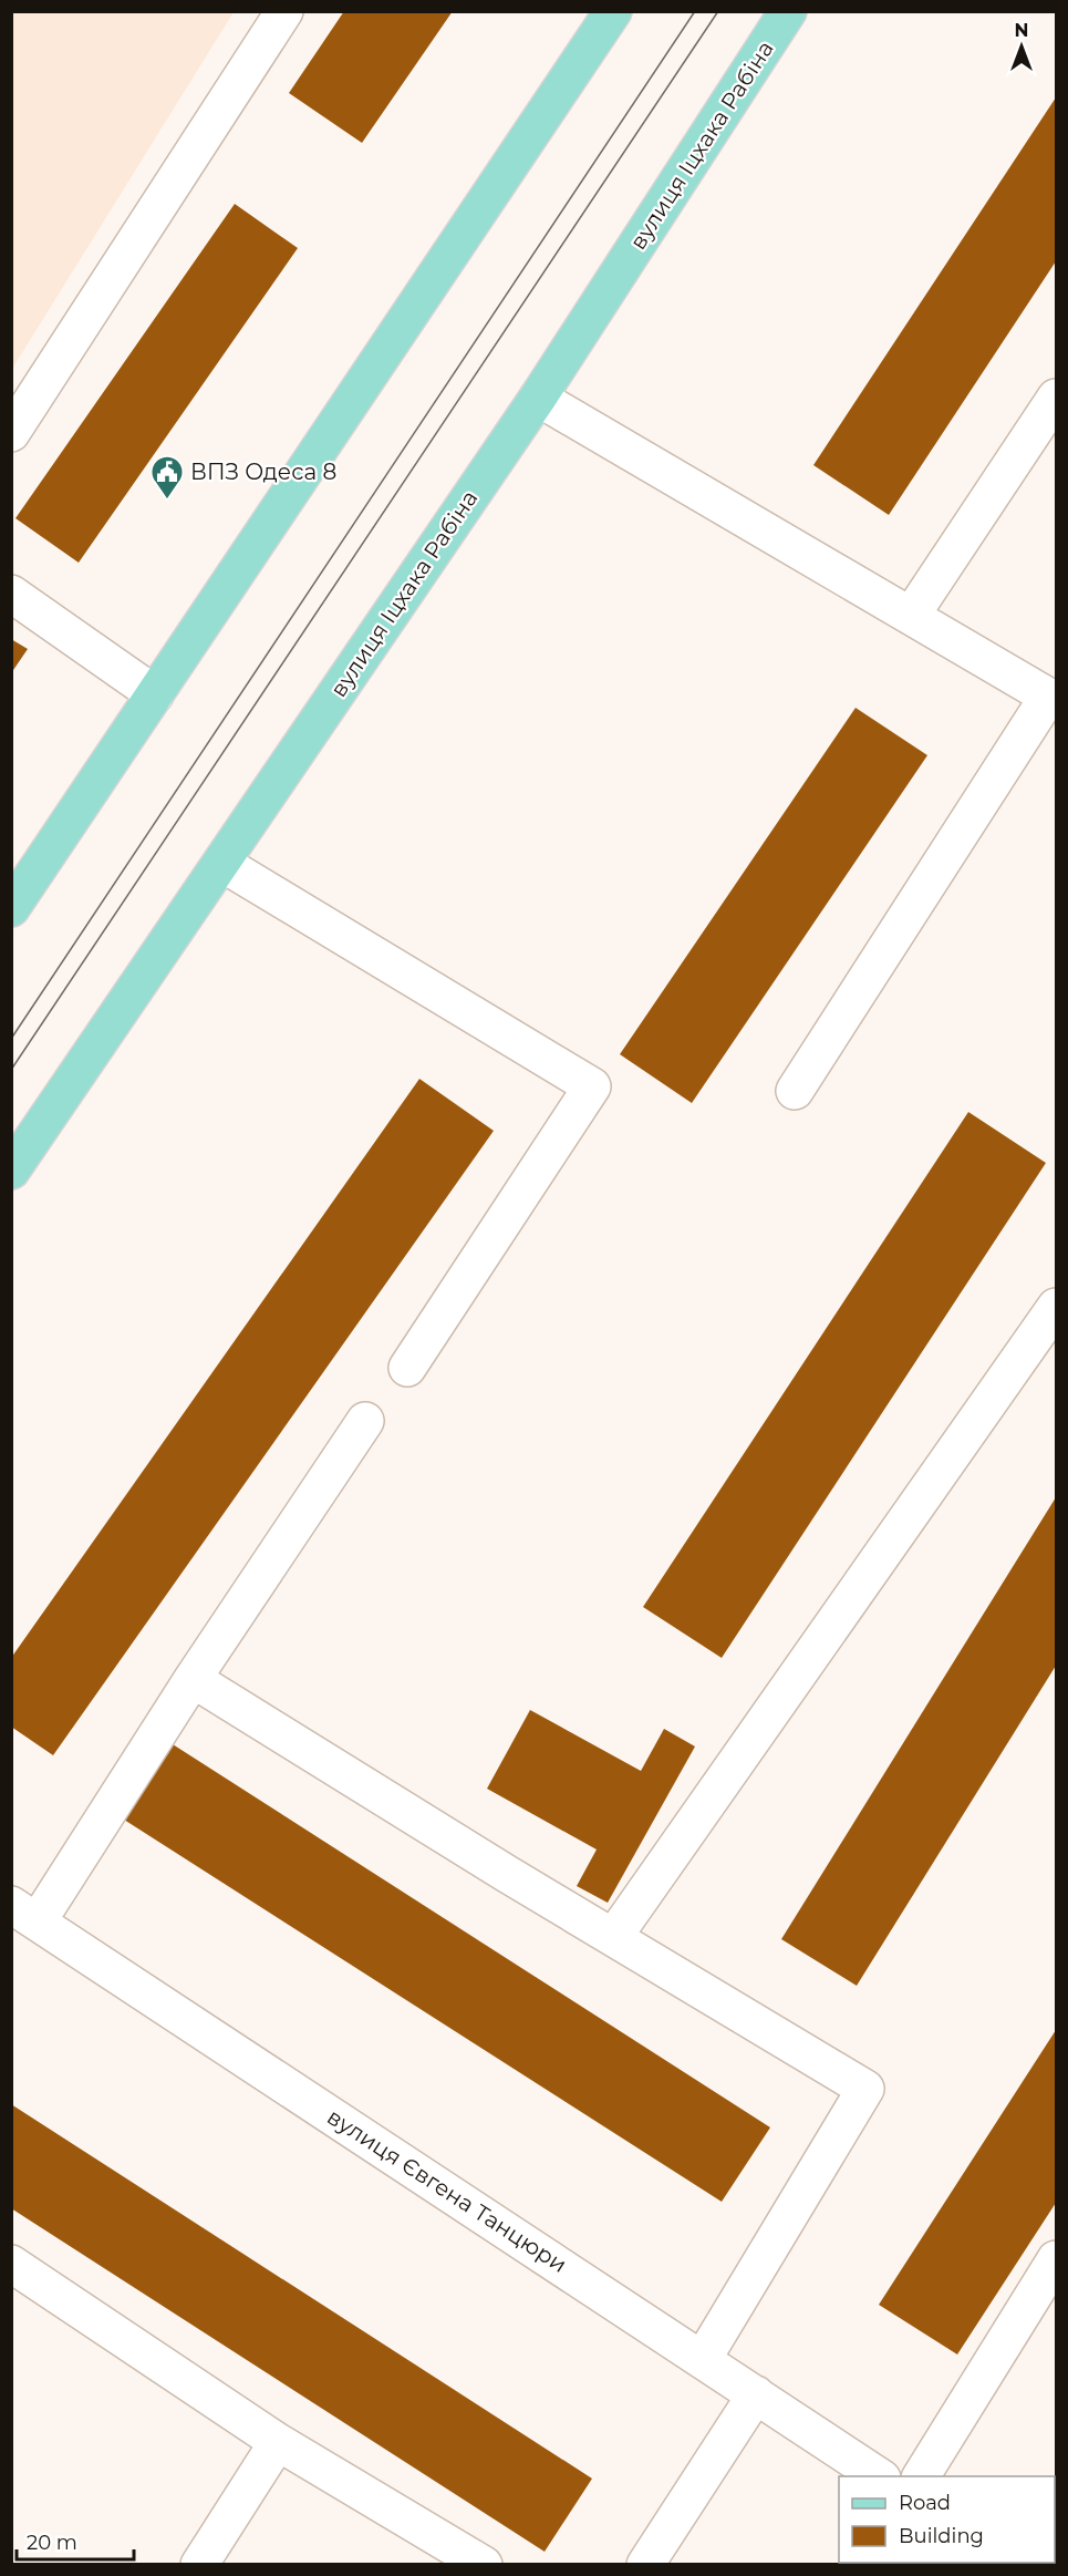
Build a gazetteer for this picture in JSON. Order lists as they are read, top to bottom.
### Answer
{
  "streets": {
    "main road": ["вулиця Іцхака Рабіна"],
    "street": ["вулиця Євгена Танцюри"]
  },
  "places": {
    "public building": ["ВПЗ Одеса 8"]
  },
  "legend": ["Road", "Building"],
  "scale_bar": "20 m",
  "north": "top"
}
